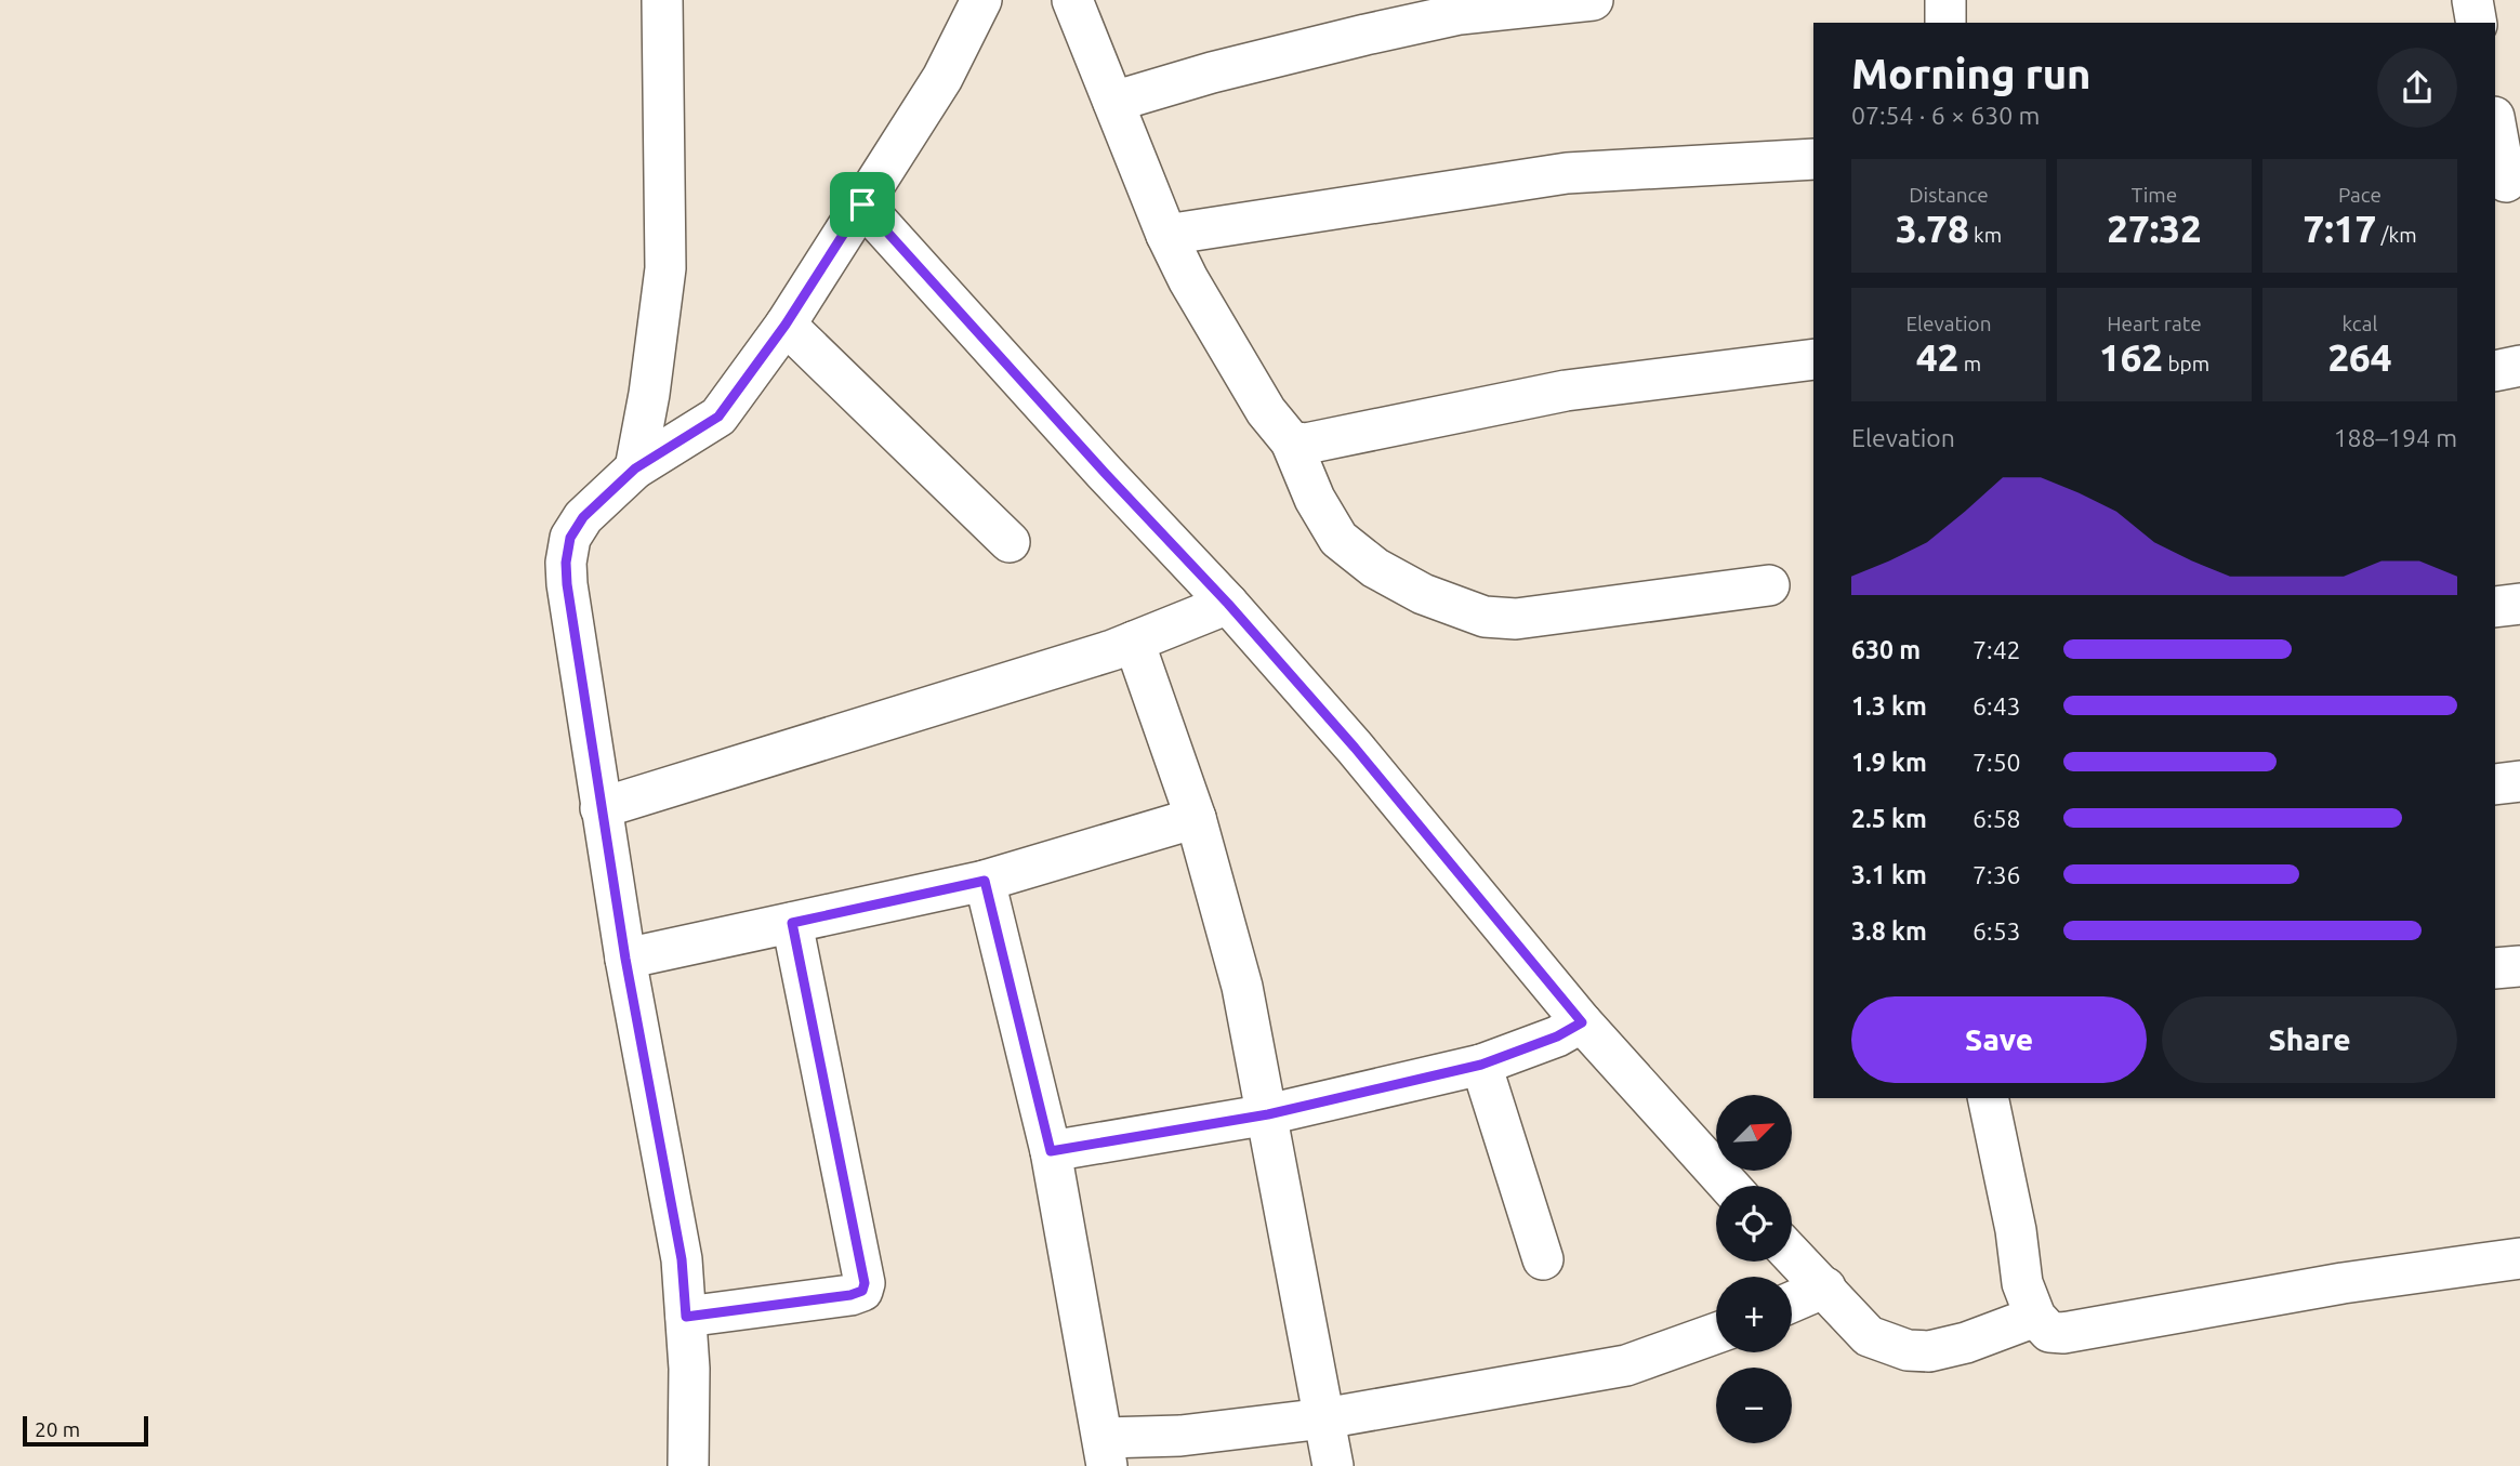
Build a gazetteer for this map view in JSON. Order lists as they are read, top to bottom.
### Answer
{
  "scale_bar": "20 m",
  "north": "top right",
  "page": {
    "heading": ["Morning run", "07:54 · 6 × 630 m"],
    "stats": [
      ["Distance", "3.78 km"],
      ["Time", "27:32"],
      ["Pace", "7:17 /km"],
      ["Elevation", "42 m"],
      ["Heart rate", "162 bpm"],
      ["kcal", "264"]
    ],
    "chart": ["Elevation", "188–194 m"],
    "list": [
      {
        "name": "630 m",
        "note": "7:42"
      },
      {
        "name": "1.3 km",
        "note": "6:43"
      },
      {
        "name": "1.9 km",
        "note": "7:50"
      },
      {
        "name": "2.5 km",
        "note": "6:58"
      },
      {
        "name": "3.1 km",
        "note": "7:36"
      },
      {
        "name": "3.8 km",
        "note": "6:53"
      }
    ],
    "buttons": ["Save", "Share"],
    "map_buttons": ["+", "−"],
    "scale": "20 m"
  }
}
